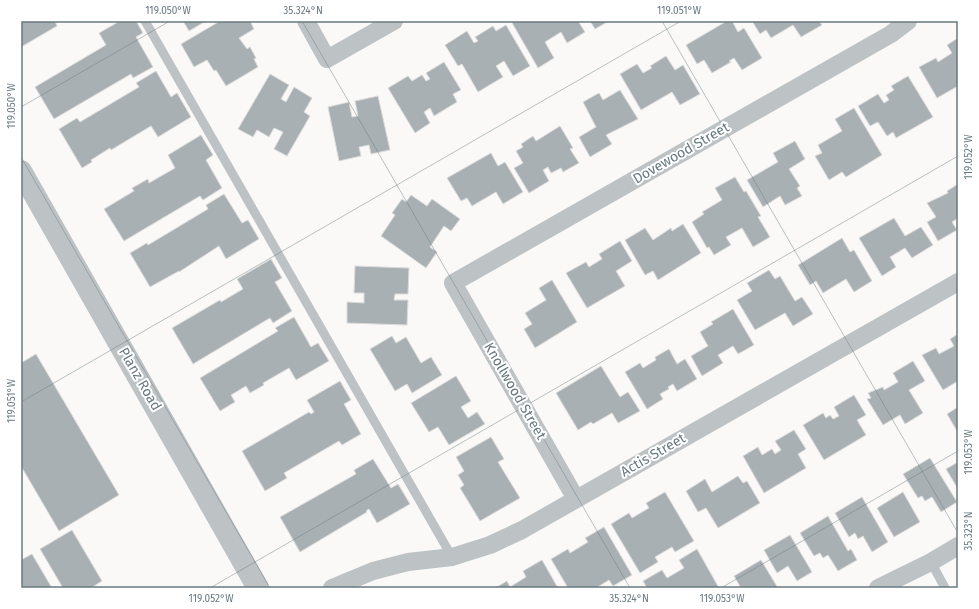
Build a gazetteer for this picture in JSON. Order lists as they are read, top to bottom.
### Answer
{
  "streets": {
    "street": [
      "Dovewood Street",
      "Planz Road",
      "Knollwood Street",
      "Actis Street"
    ]
  },
  "crossings": [
    ["Dovewood Street", "Knollwood Street"],
    ["Knollwood Street", "Actis Street"]
  ],
  "coordinates": [
    "119.050°W",
    "35.324°N",
    "119.051°W",
    "119.052°W",
    "119.053°W",
    "35.323°N"
  ]
}
